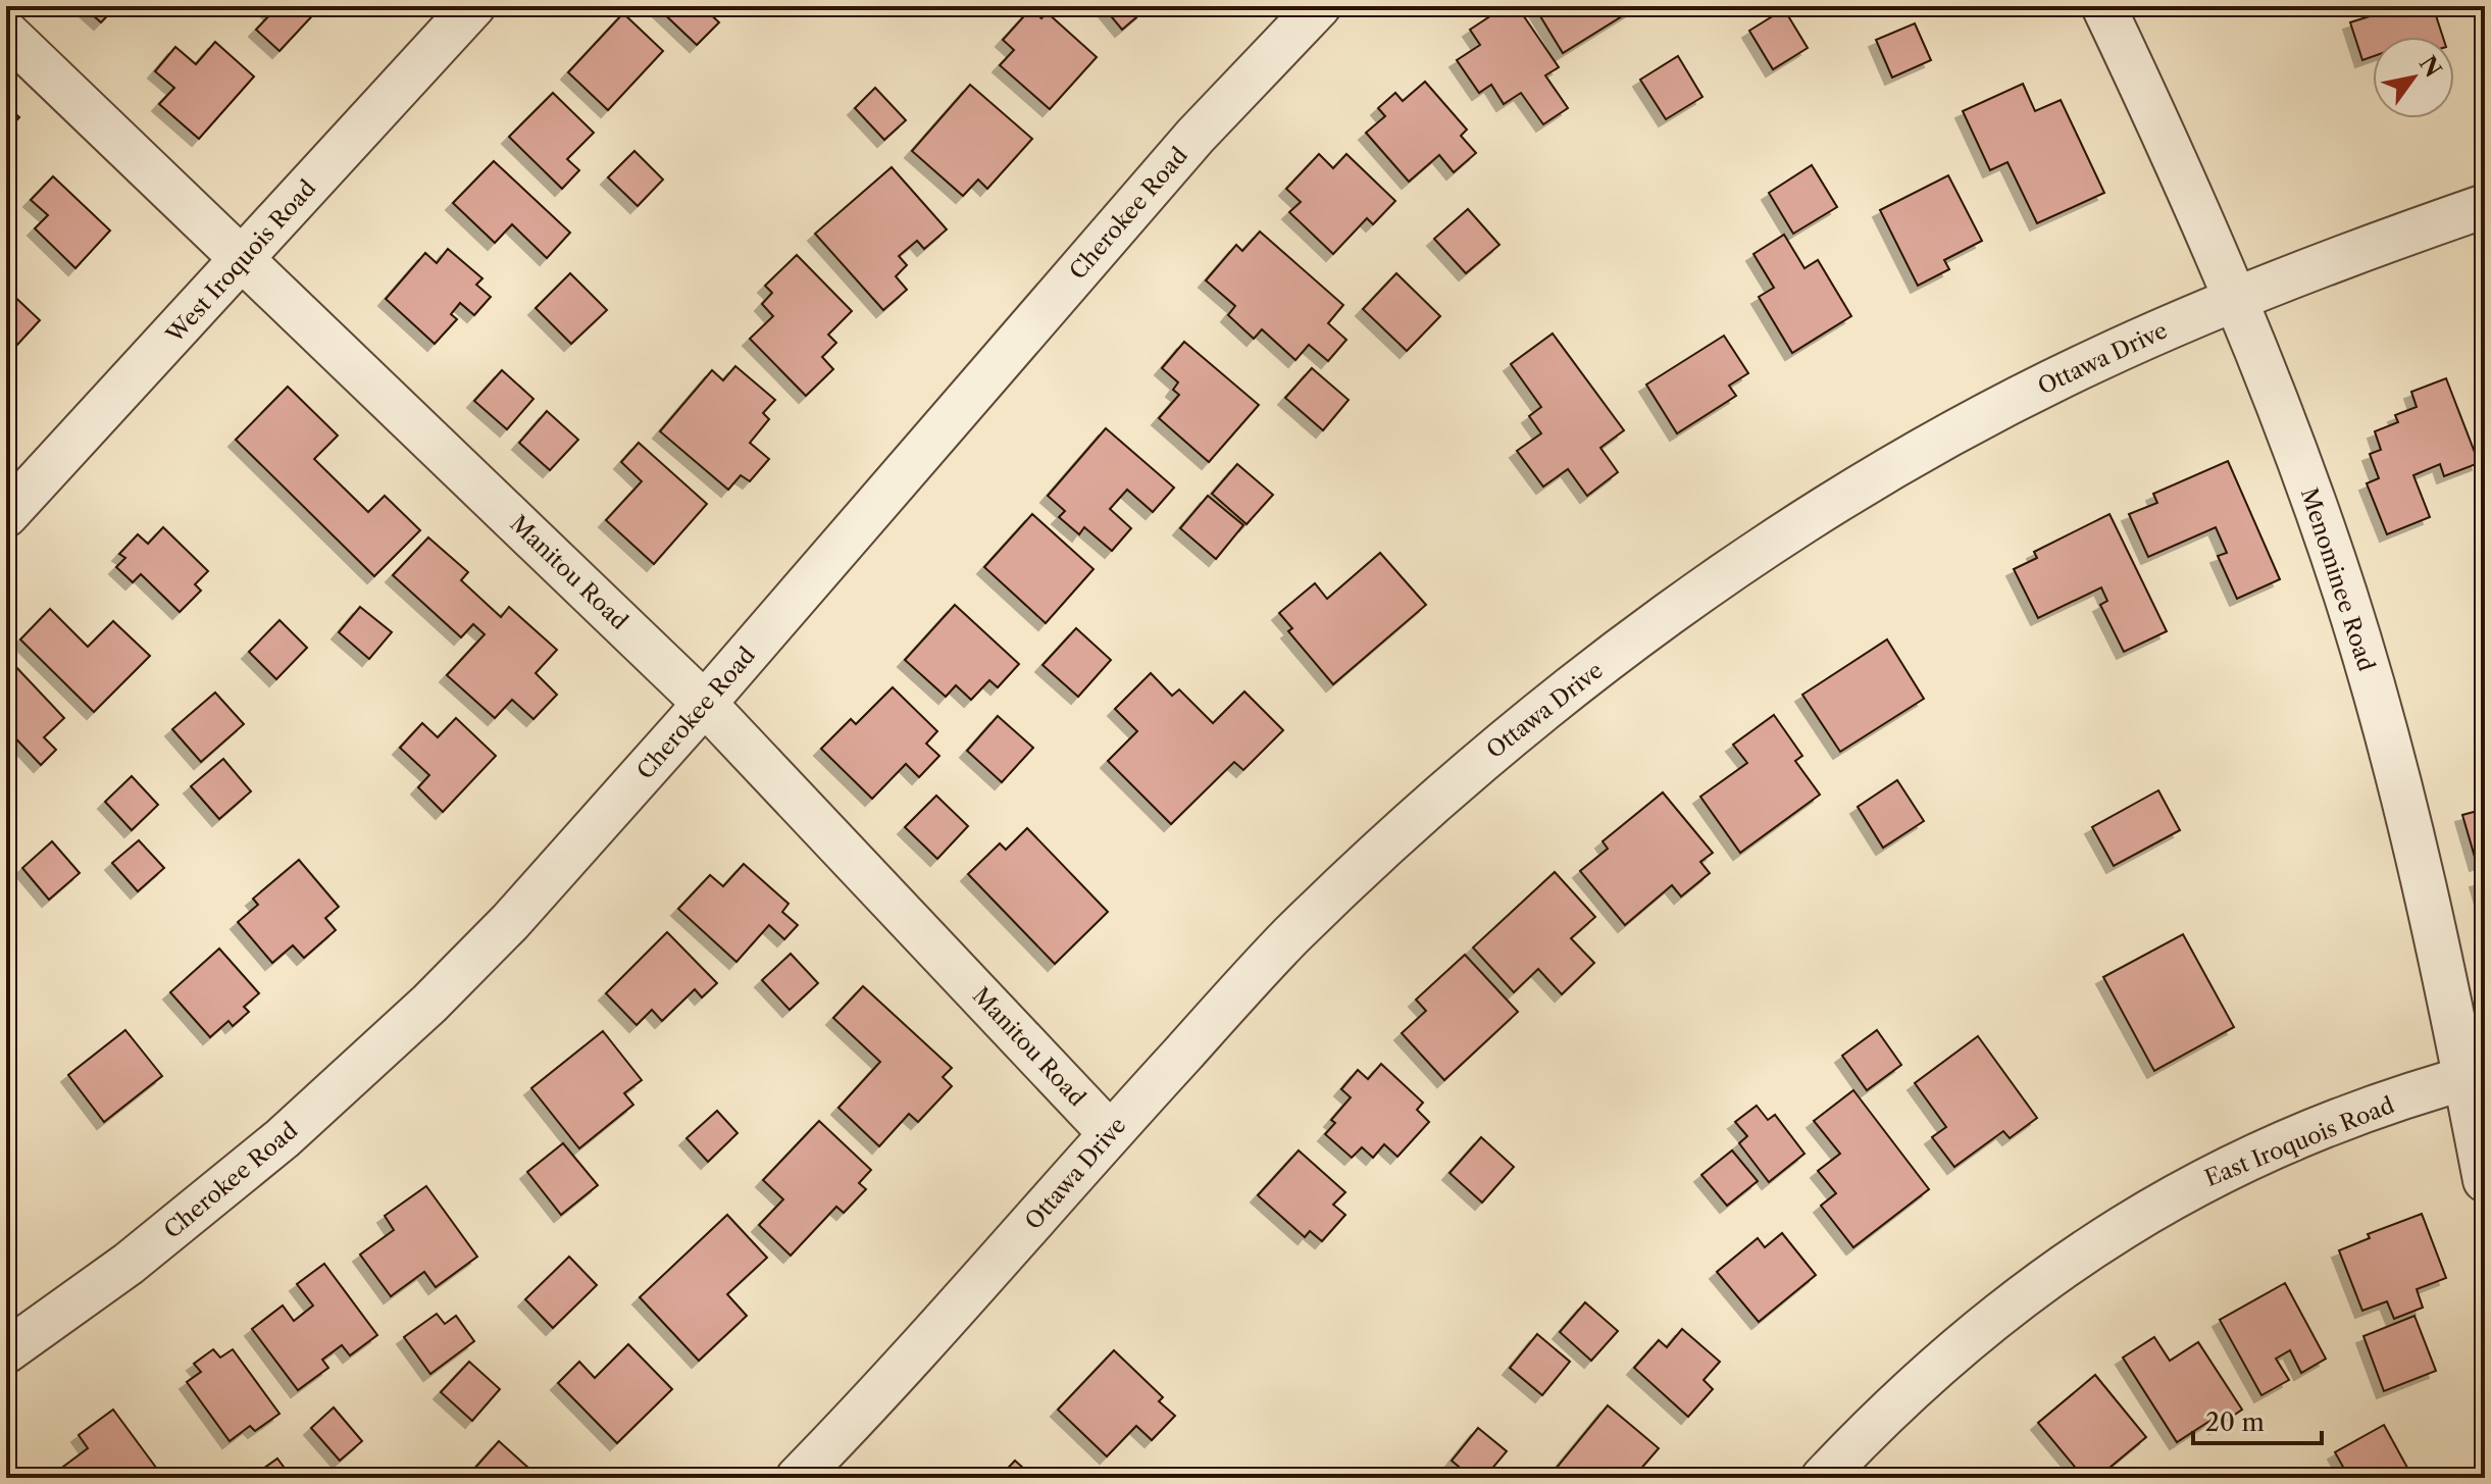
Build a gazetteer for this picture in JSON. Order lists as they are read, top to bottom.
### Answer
{
  "streets": {
    "street": [
      "Cherokee Road",
      "West Iroquois Road",
      "Ottawa Drive",
      "Manitou Road",
      "Menominee Road",
      "East Iroquois Road"
    ]
  },
  "crossings": [
    ["Cherokee Road", "Manitou Road"],
    ["West Iroquois Road", "Manitou Road"],
    ["Ottawa Drive", "Manitou Road"],
    ["Ottawa Drive", "Menominee Road"],
    ["Menominee Road", "East Iroquois Road"]
  ],
  "scale_bar": "20 m",
  "north": "top right"
}
